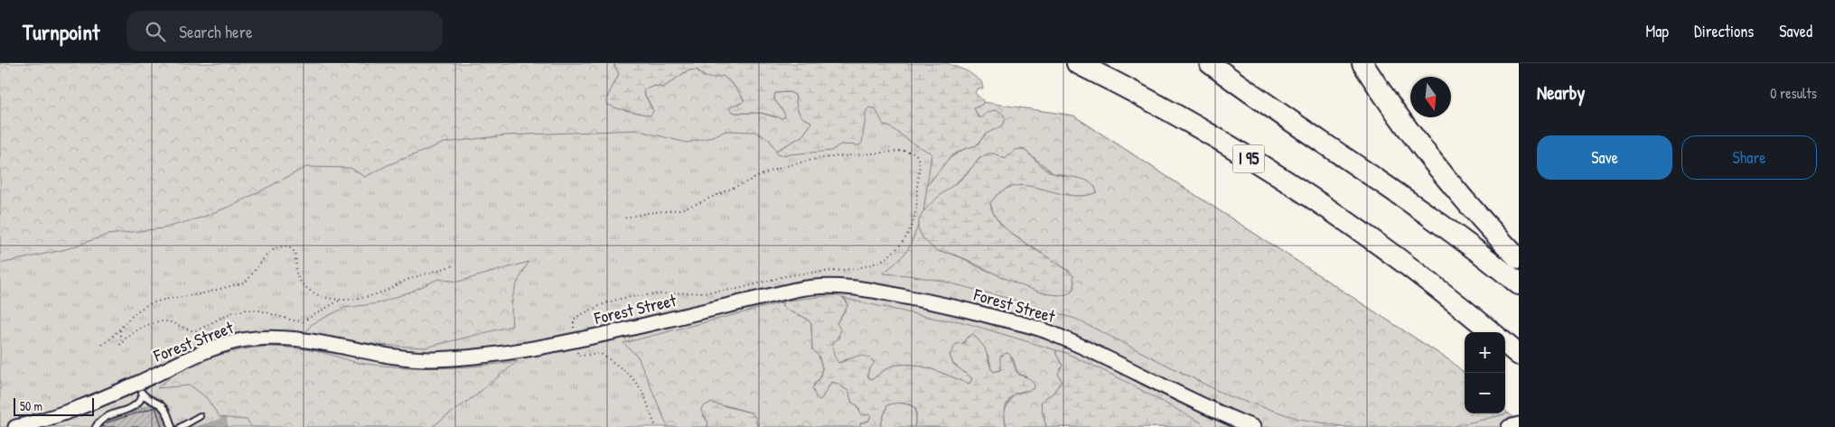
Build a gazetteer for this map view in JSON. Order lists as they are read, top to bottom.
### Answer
{
  "streets": {
    "highway": ["I 95"],
    "street": ["Forest Street"]
  },
  "scale_bar": "50 m",
  "north": "bottom",
  "page": {
    "header": "Turnpoint",
    "search": "Search here",
    "nav": ["Map", "Directions", "Saved"],
    "heading": ["Nearby", "0 results"],
    "buttons": ["Save", "Share"],
    "map_buttons": ["+", "−"],
    "scale": "50 m"
  }
}
